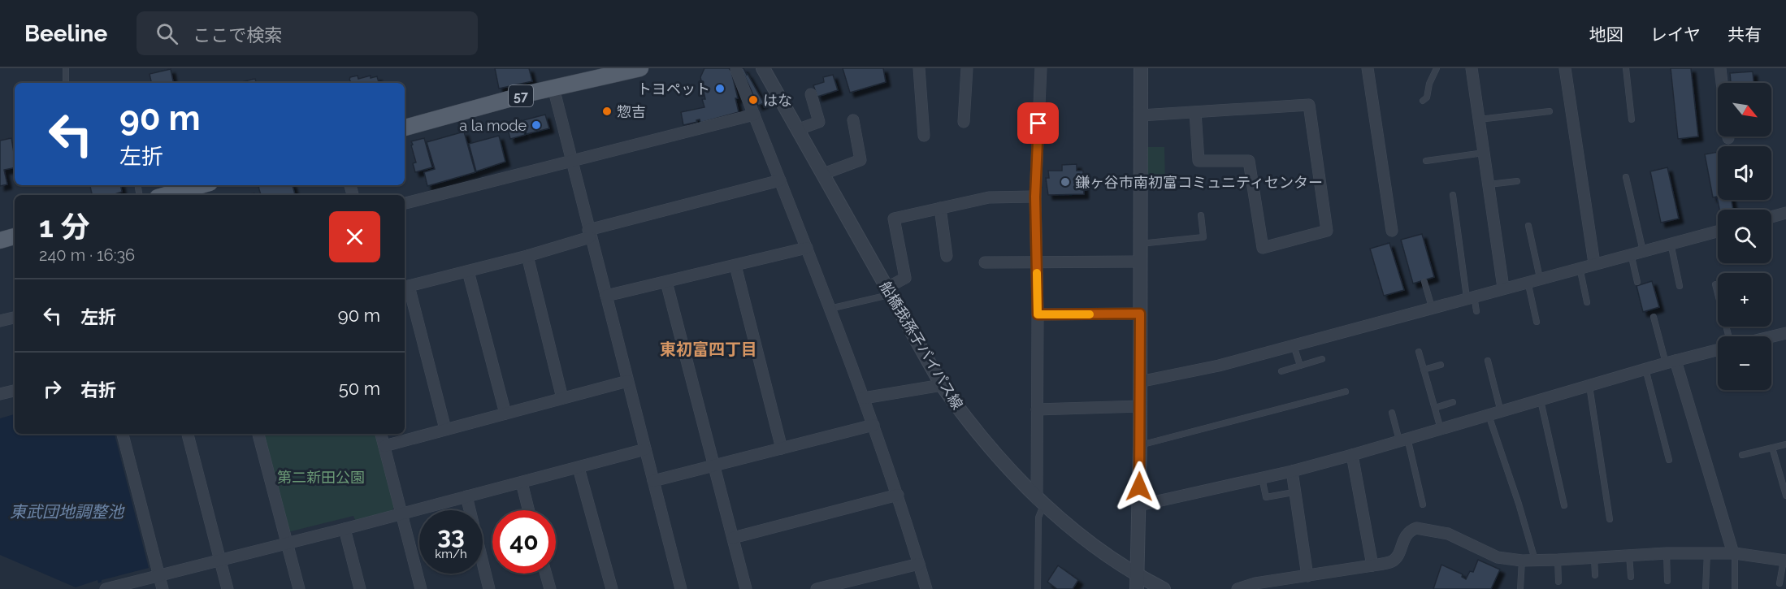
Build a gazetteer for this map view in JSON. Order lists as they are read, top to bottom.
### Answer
{
  "streets": {
    "main road": ["57"],
    "street": ["船橋我孫子バイパス線"]
  },
  "districts": ["東初富四丁目"],
  "water": ["東武団地調整池"],
  "parks": ["第二新田公園"],
  "places": [
    "トヨペット",
    "はな",
    "惣吉",
    "a la mode",
    "鎌ヶ谷市南初富コミュニティセンター"
  ],
  "north": "bottom right",
  "page": {
    "header": "Beeline",
    "search": "ここで検索",
    "nav": ["地図", "レイヤ", "共有"],
    "map_buttons": ["+", "−"],
    "turn": ["90 m", "左折"],
    "heading": ["1 分", "240 m · 16:36"],
    "list": [
      {
        "name": "左折",
        "value": "90 m"
      },
      {
        "name": "右折",
        "value": "50 m"
      }
    ],
    "speed": "33 km/h",
    "limit": "40"
  }
}
